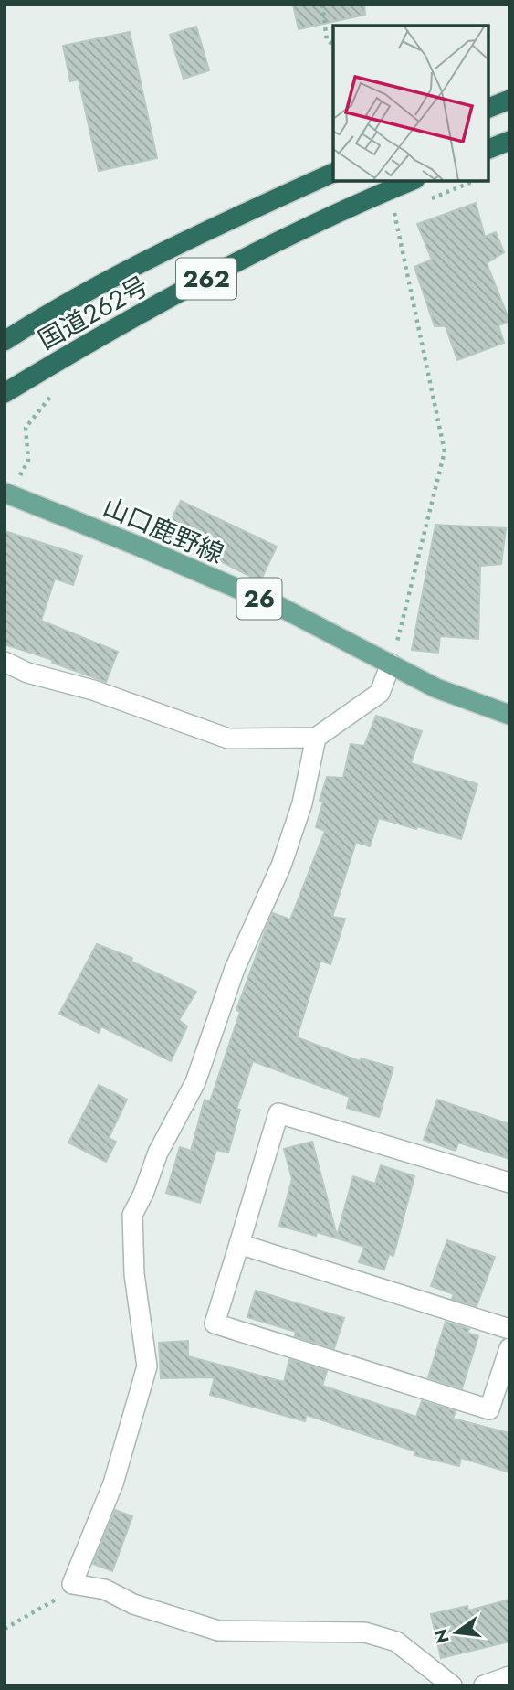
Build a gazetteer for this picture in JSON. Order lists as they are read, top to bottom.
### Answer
{
  "streets": {
    "highway": ["262", "国道262号"],
    "main road": ["山口鹿野線", "26"]
  },
  "north": "left"
}
